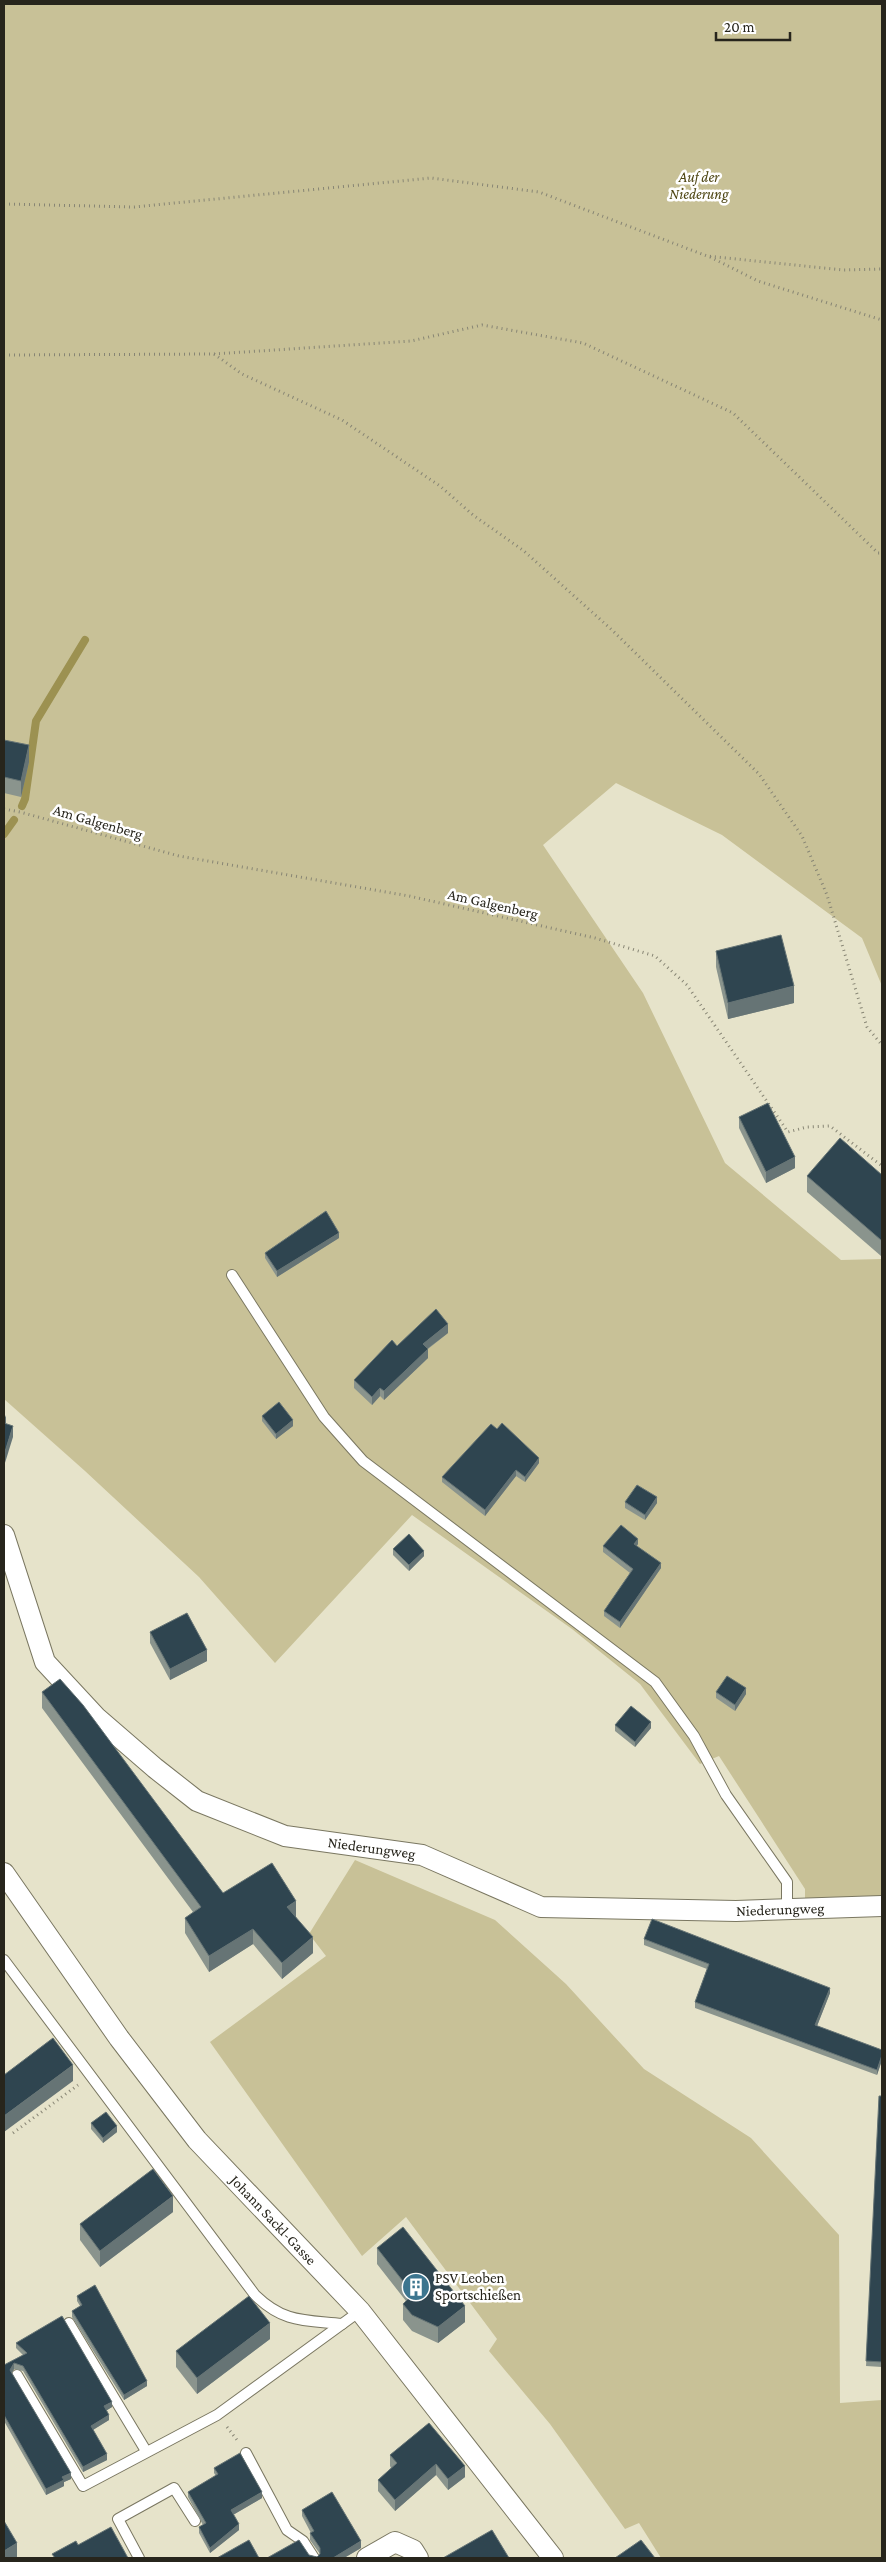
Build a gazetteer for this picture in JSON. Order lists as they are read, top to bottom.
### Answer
{
  "streets": {
    "street": ["Niederungweg", "Johann Sackl-Gasse"],
    "path": ["Am Galgenberg"]
  },
  "parks": ["Auf der Niederung"],
  "places": {
    "building": ["PSV Leoben Sportschießen"]
  },
  "scale_bar": "20 m"
}
